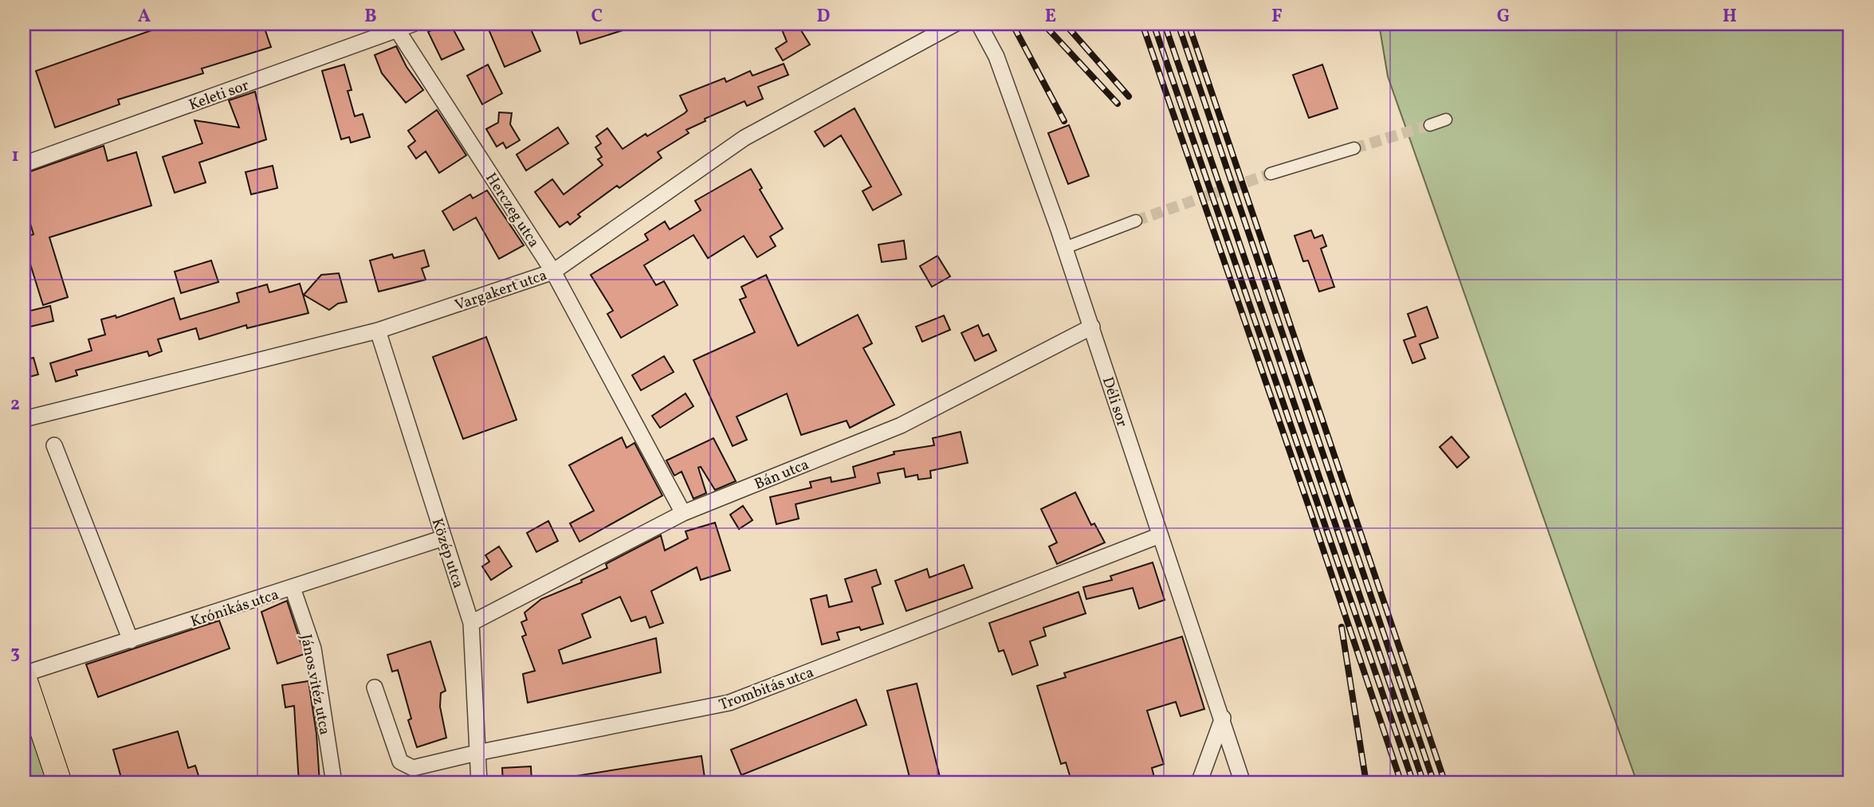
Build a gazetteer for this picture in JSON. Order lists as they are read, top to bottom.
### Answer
{
  "streets": {
    "street": [
      "Keleti sor",
      "Herczeg utca",
      "Vargakert utca",
      "Déli sor",
      "Bán utca",
      "Közép utca",
      "Krónikás utca",
      "János vitéz utca",
      "Trombitás utca"
    ]
  },
  "crossings": [
    ["Keleti sor", "Herczeg utca"],
    ["Herczeg utca", "Vargakert utca"],
    ["Herczeg utca", "Bán utca"],
    ["Vargakert utca", "Közép utca"],
    ["Déli sor", "Bán utca"],
    ["Déli sor", "Trombitás utca"],
    ["Bán utca", "Közép utca"],
    ["Közép utca", "Krónikás utca"],
    ["Közép utca", "Trombitás utca"],
    ["Krónikás utca", "János vitéz utca"]
  ],
  "grid": {
    "columns": [
      "A",
      "B",
      "C",
      "D",
      "E",
      "F",
      "G",
      "H"
    ],
    "rows": ["1", "2", "3"]
  }
}
